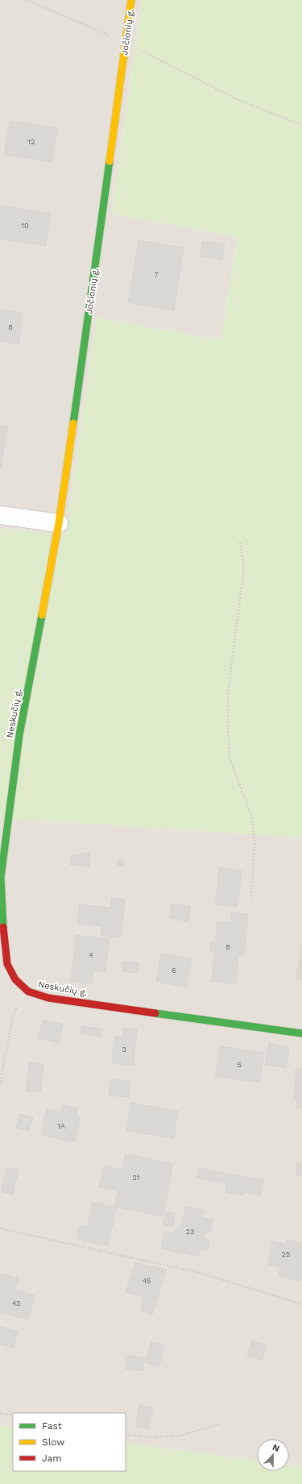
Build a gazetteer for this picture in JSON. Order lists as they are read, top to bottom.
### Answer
{
  "streets": {
    "street": ["Jočionių g.", "Neskučių g."]
  },
  "crossings": [
    ["Jočionių g.", "Neskučių g."]
  ],
  "house_numbers": [
    "12",
    "10",
    "7",
    "8",
    "8",
    "4",
    "6",
    "3",
    "5",
    "1A",
    "21",
    "23",
    "25",
    "45",
    "43"
  ],
  "legend": ["Fast", "Slow", "Jam"],
  "north": "top right"
}
